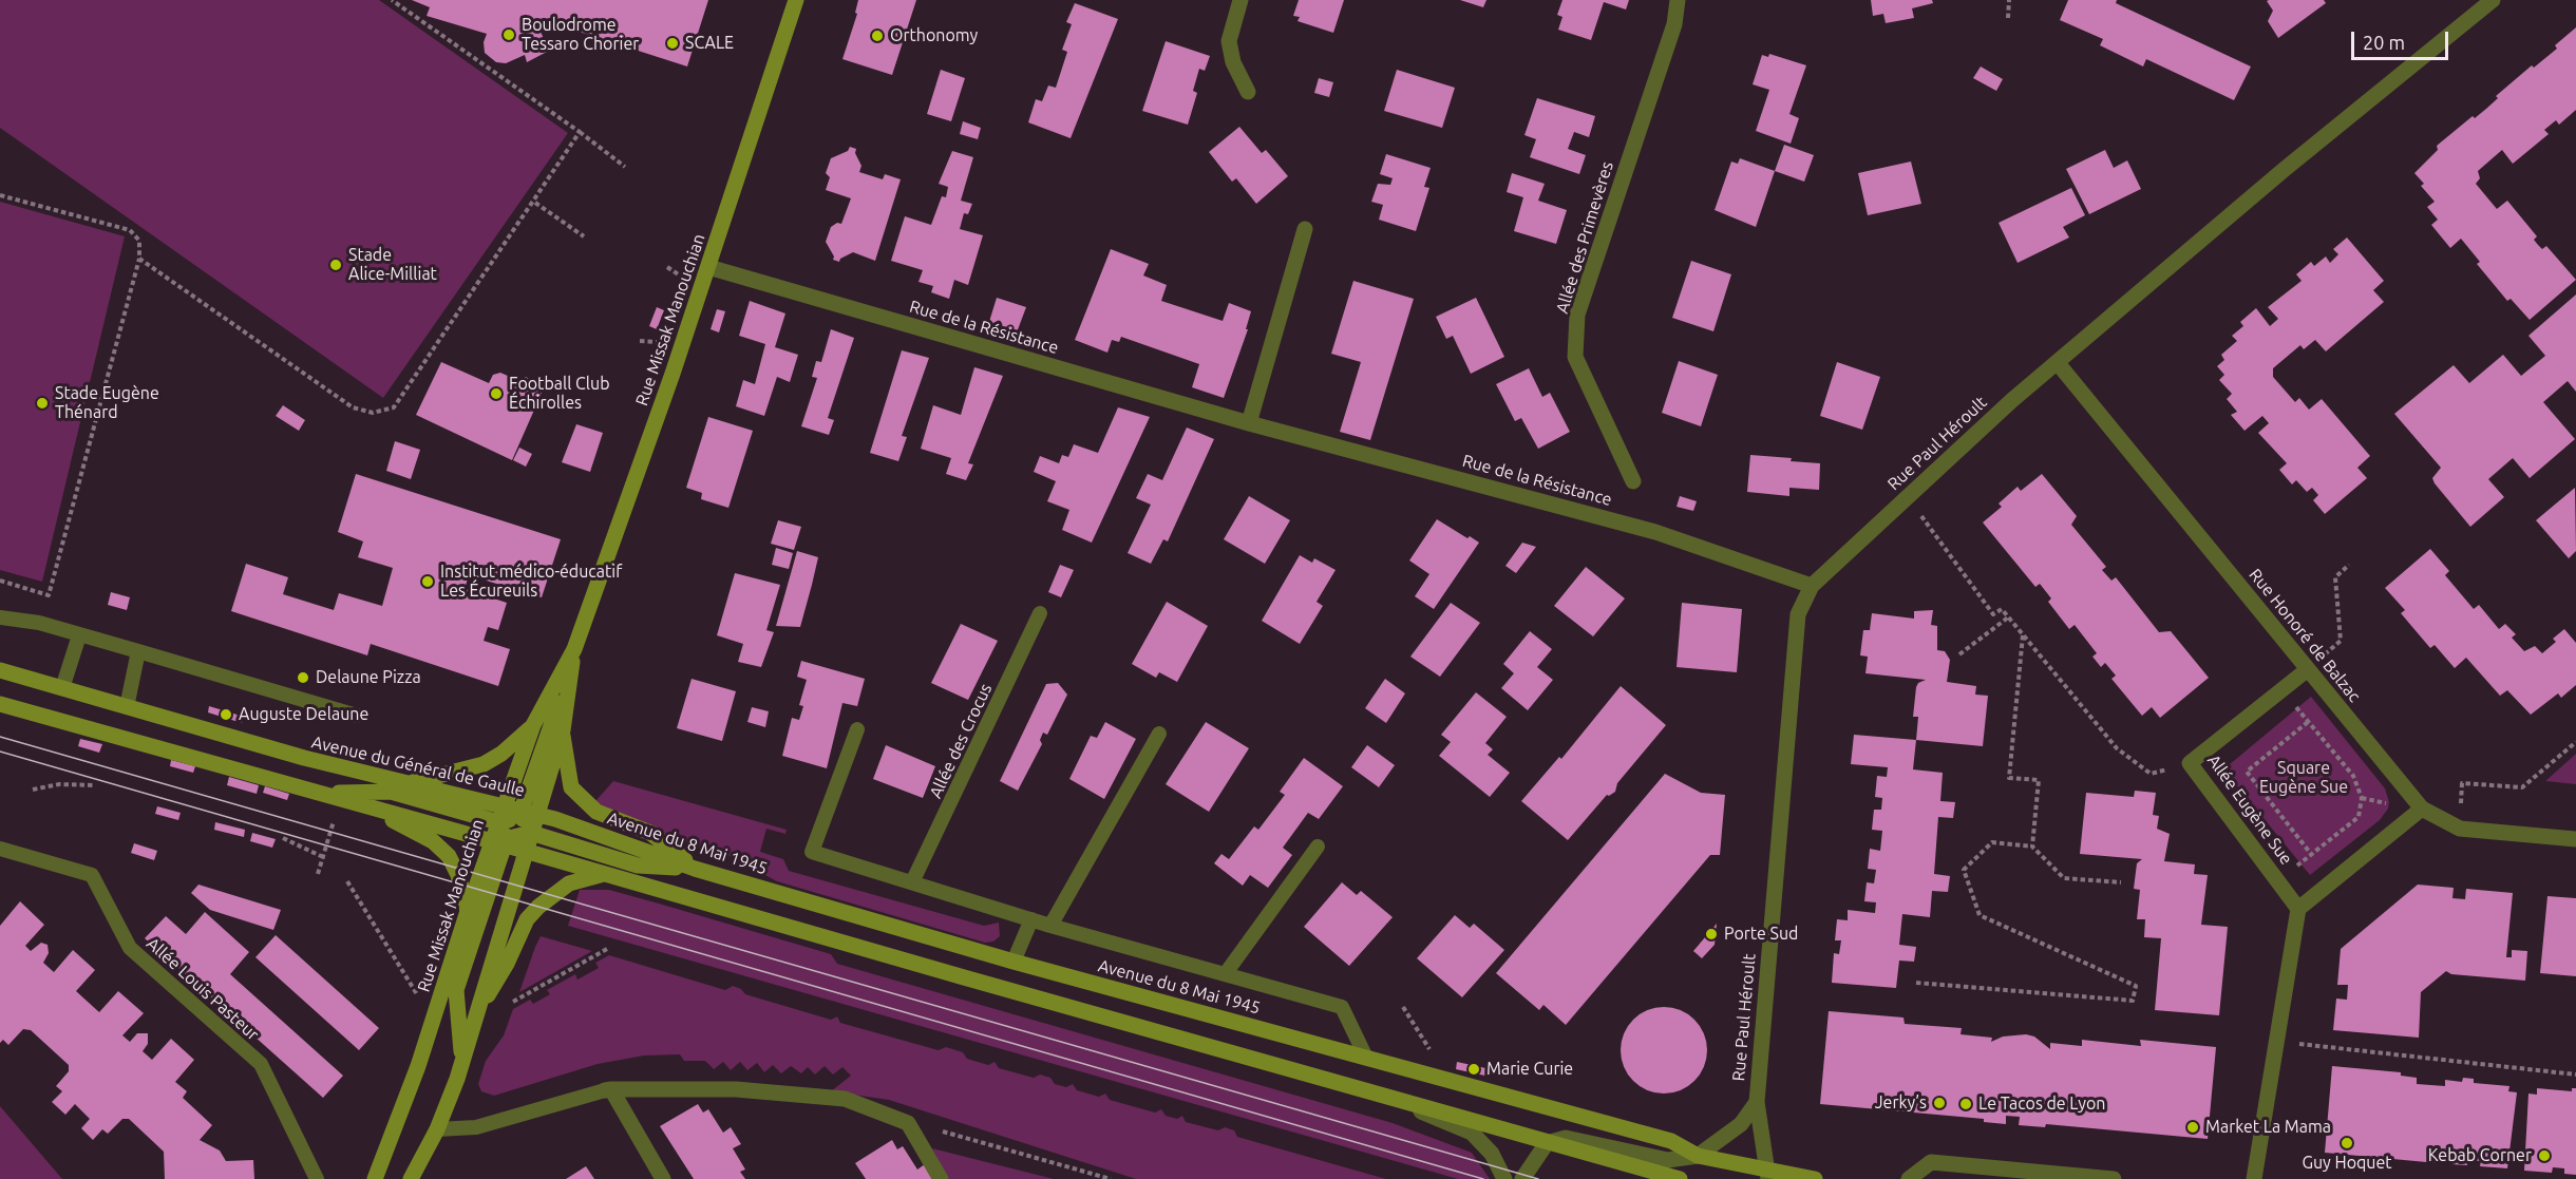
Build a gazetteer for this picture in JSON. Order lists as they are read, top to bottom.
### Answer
{
  "streets": {
    "main road": ["Rue Missak Manouchian", "Avenue du Général de Gaulle", "Avenue du 8 Mai 1945"],
    "street": [
      "Allée des Primevères",
      "Rue de la Résistance",
      "Rue Paul Héroult",
      "Rue Honoré de Balzac",
      "Allée Eugène Sue"
    ],
    "lane": ["Allée des Crocus", "Allée Louis Pasteur"]
  },
  "crossings": [
    ["Rue Missak Manouchian", "Rue de la Résistance"],
    ["Rue Missak Manouchian", "Avenue du Général de Gaulle"],
    ["Rue Missak Manouchian", "Avenue du 8 Mai 1945"],
    ["Rue de la Résistance", "Rue Paul Héroult"],
    ["Rue Paul Héroult", "Rue Honoré de Balzac"],
    ["Rue Paul Héroult", "Avenue du 8 Mai 1945"],
    ["Rue Honoré de Balzac", "Allée Eugène Sue"],
    ["Avenue du Général de Gaulle", "Avenue du 8 Mai 1945"]
  ],
  "parks": ["Square Eugène Sue"],
  "places": [
    "Boulodrome Tessaro Chorier",
    "Orthonomy",
    "SCALE",
    "Stade Alice-Milliat",
    "Football Club Échirolles",
    "Stade Eugène Thénard",
    "Institut médico-éducatif Les Écureuils",
    "Delaune Pizza",
    "Auguste Delaune",
    "Porte Sud",
    "Marie Curie",
    "Jerky’s",
    "Le Tacos de Lyon",
    "Market La Mama",
    "Guy Hoquet",
    "Kebab Corner"
  ],
  "scale_bar": "20 m"
}
